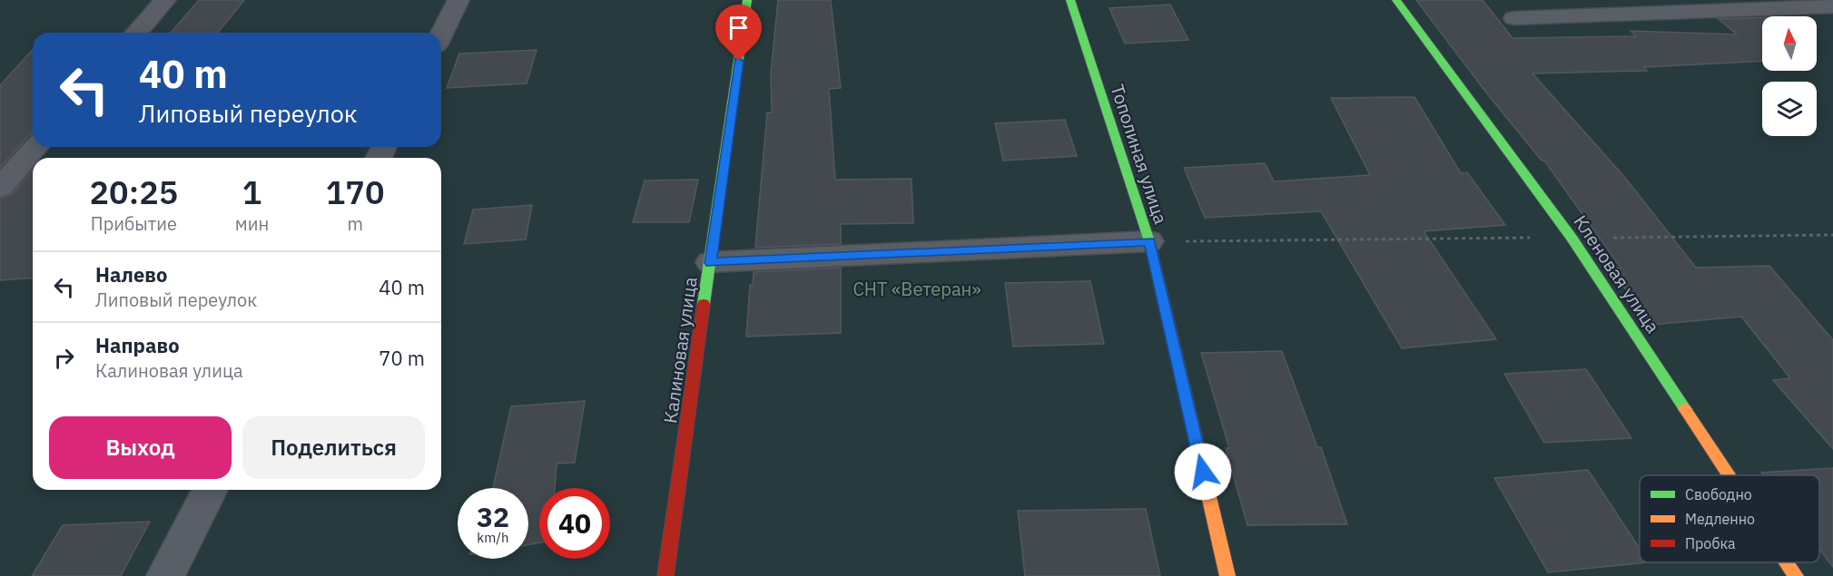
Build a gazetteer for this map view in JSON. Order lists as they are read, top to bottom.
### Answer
{
  "streets": {
    "street": ["Тополиная улица", "Кленовая улица", "Калиновая улица"]
  },
  "parks": ["СНТ «Ветеран»"],
  "legend": ["Свободно", "Медленно", "Пробка"],
  "north": "top",
  "page": {
    "turn": ["40 m", "Липовый переулок"],
    "eta": [
      "20:25",
      "Прибытие",
      "1",
      "мин",
      "170",
      "m"
    ],
    "list": [
      {
        "name": "Налево",
        "note": "Липовый переулок",
        "value": "40 m"
      },
      {
        "name": "Направо",
        "note": "Калиновая улица",
        "value": "70 m"
      }
    ],
    "buttons": ["Выход", "Поделиться"],
    "speed": "32 km/h",
    "limit": "40"
  }
}
